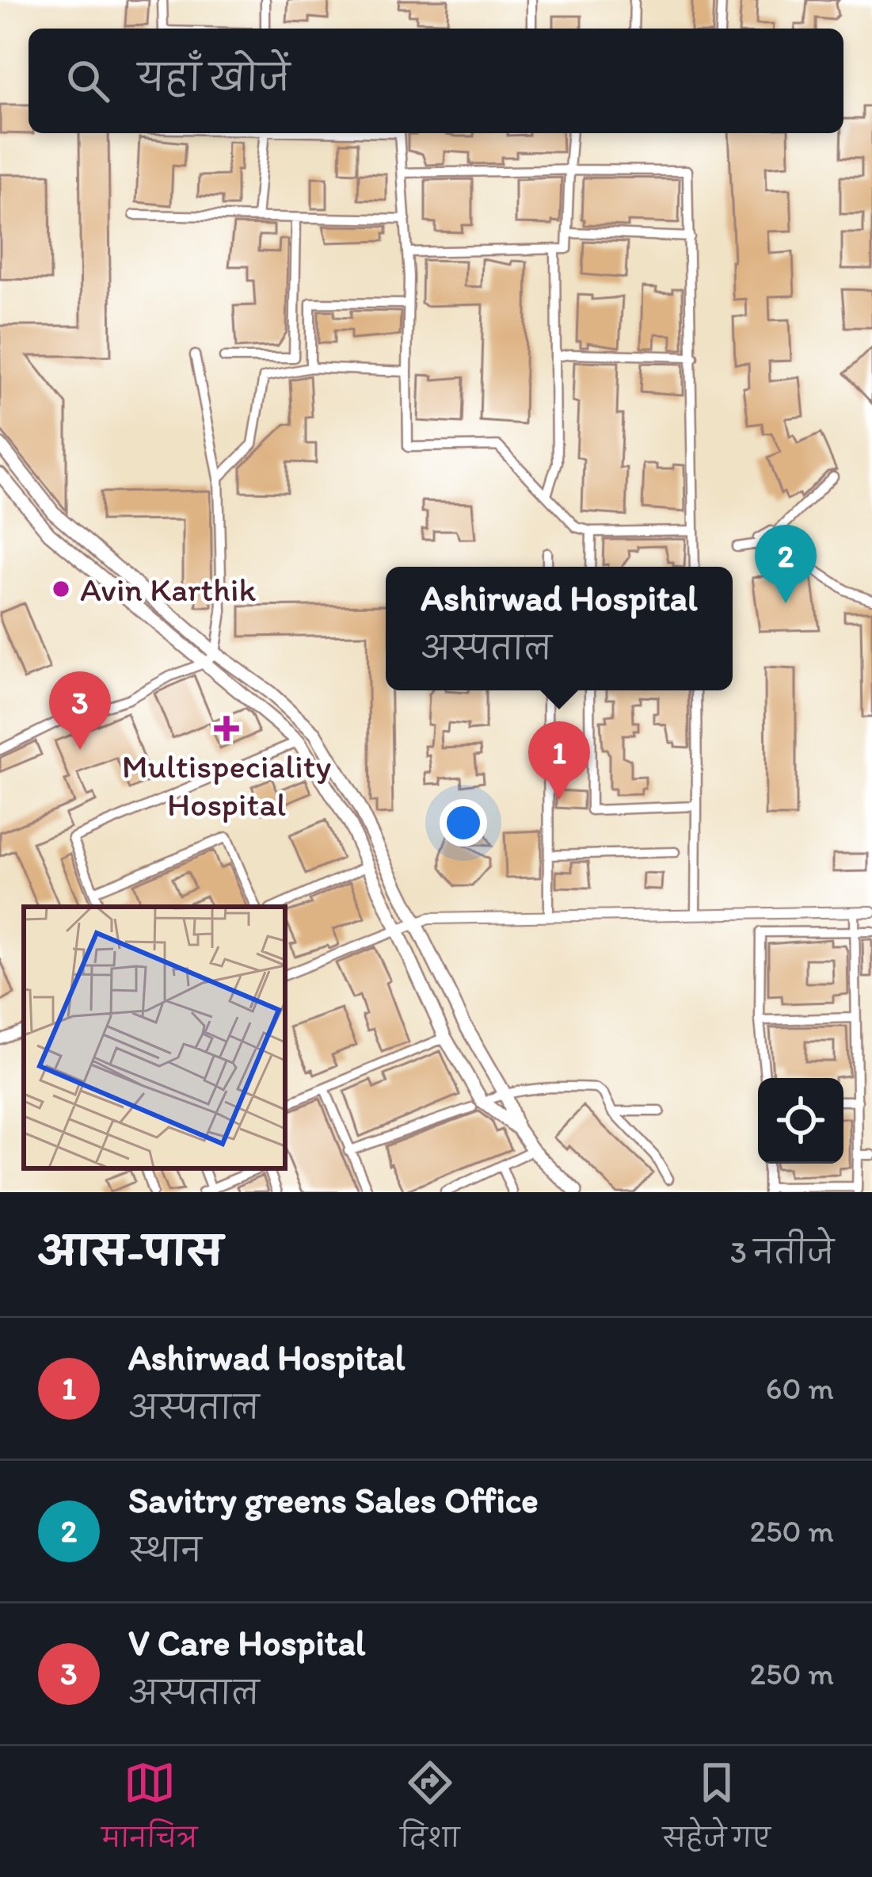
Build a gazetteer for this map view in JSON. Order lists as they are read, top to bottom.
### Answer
{
  "places": {
    "other": ["Avin Karthik"],
    "health": ["Multispeciality Hospital"]
  },
  "page": {
    "search": "यहाँ खोजें",
    "pins": ["2", "3", "1"],
    "popup": ["Ashirwad Hospital", "अस्पताल"],
    "heading": ["आस-पास", "3 नतीजे"],
    "list": [
      {
        "mark": "1",
        "name": "Ashirwad Hospital",
        "note": "अस्पताल",
        "value": "60 m"
      },
      {
        "mark": "2",
        "name": "Savitry greens Sales Office",
        "note": "स्थान",
        "value": "250 m"
      },
      {
        "mark": "3",
        "name": "V Care Hospital",
        "note": "अस्पताल",
        "value": "250 m"
      }
    ],
    "nav": ["मानचित्र", "दिशा", "सहेजे गए"]
  }
}
